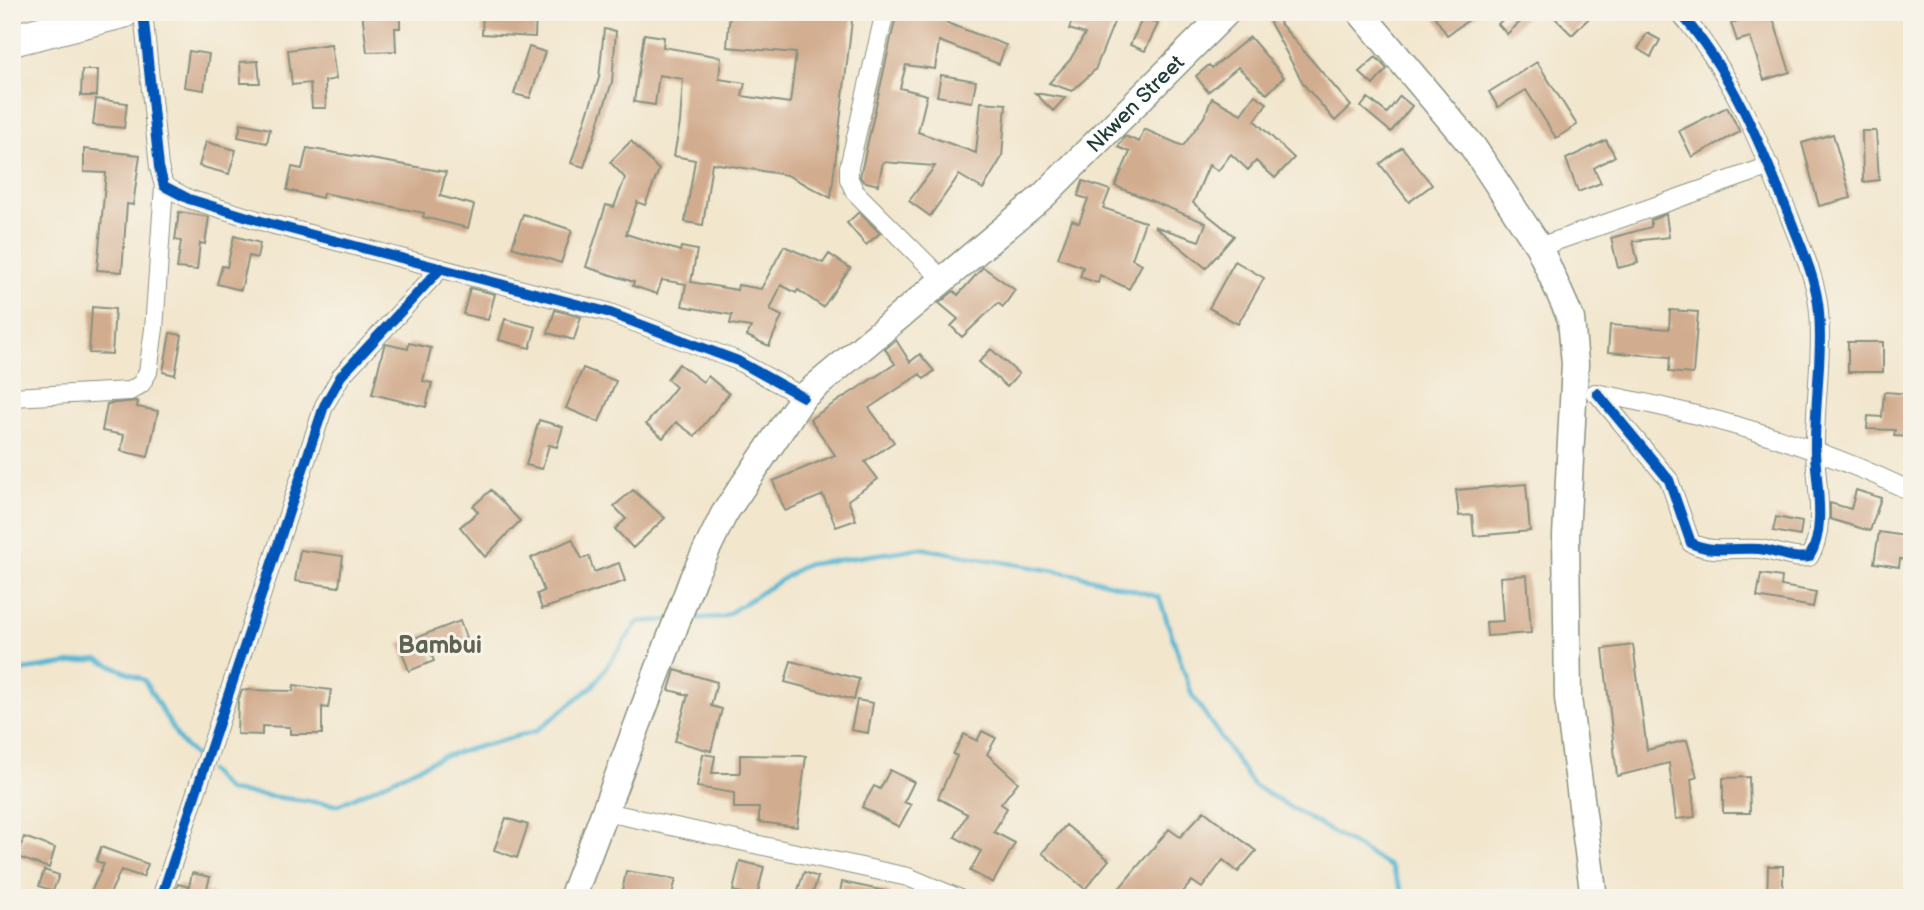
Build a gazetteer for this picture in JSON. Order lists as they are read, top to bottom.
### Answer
{
  "streets": {
    "main road": ["Nkwen Street"]
  },
  "districts": ["Bambui"]
}
